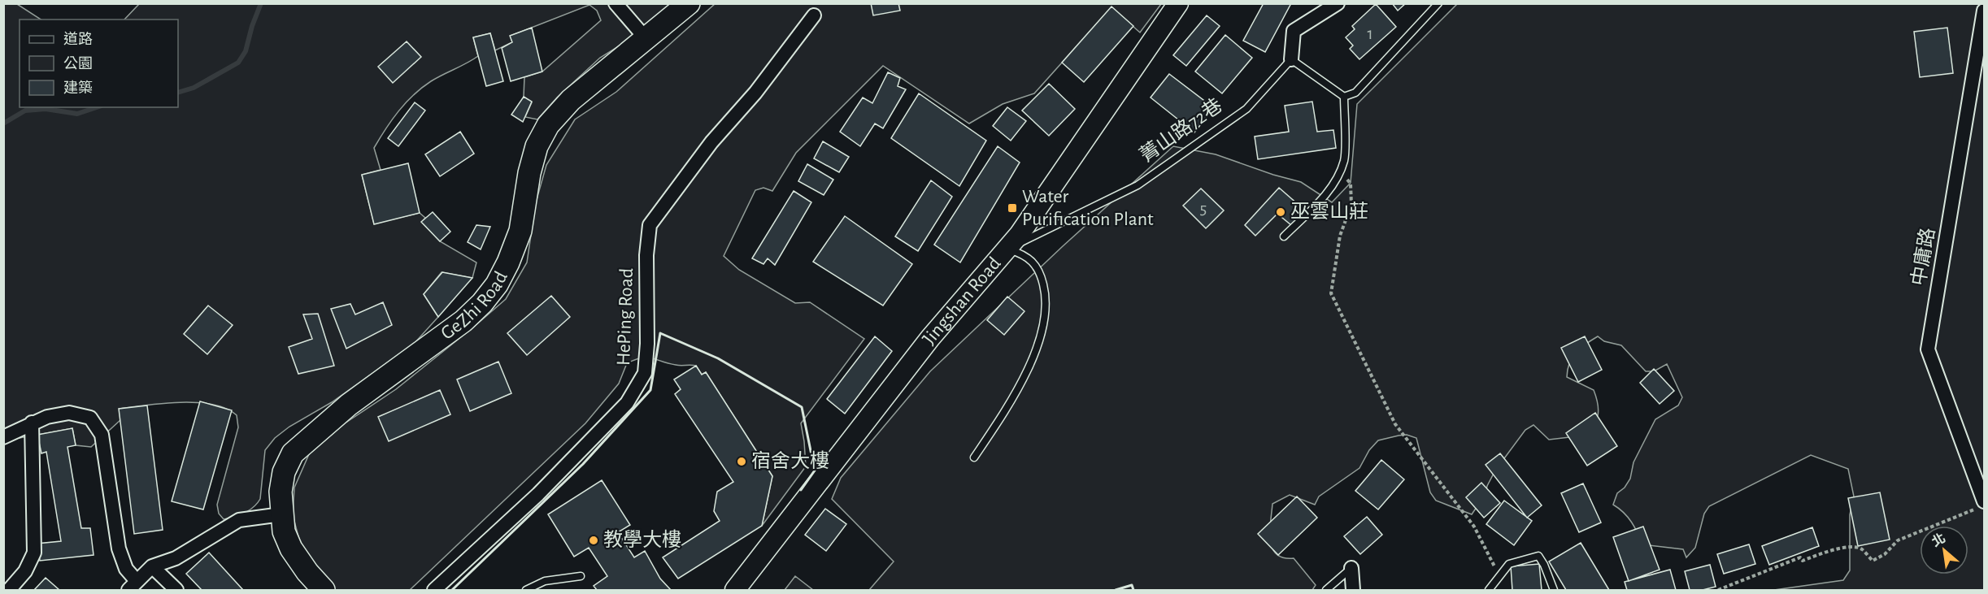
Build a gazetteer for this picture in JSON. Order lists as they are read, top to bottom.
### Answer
{
  "streets": {
    "main road": ["GeZhi Road"],
    "street": ["中庸路", "Jingshan Road", "HePing Road"],
    "lane": ["菁山路72巷"]
  },
  "crossings": [
    ["菁山路72巷", "Jingshan Road"]
  ],
  "places": {
    "transit": ["Water Purification Plant"],
    "other": ["巫雲山莊", "宿舍大樓", "教學大樓"]
  },
  "house_numbers": ["1", "5"],
  "legend": ["道路", "公園", "建築"],
  "north": "top left"
}
